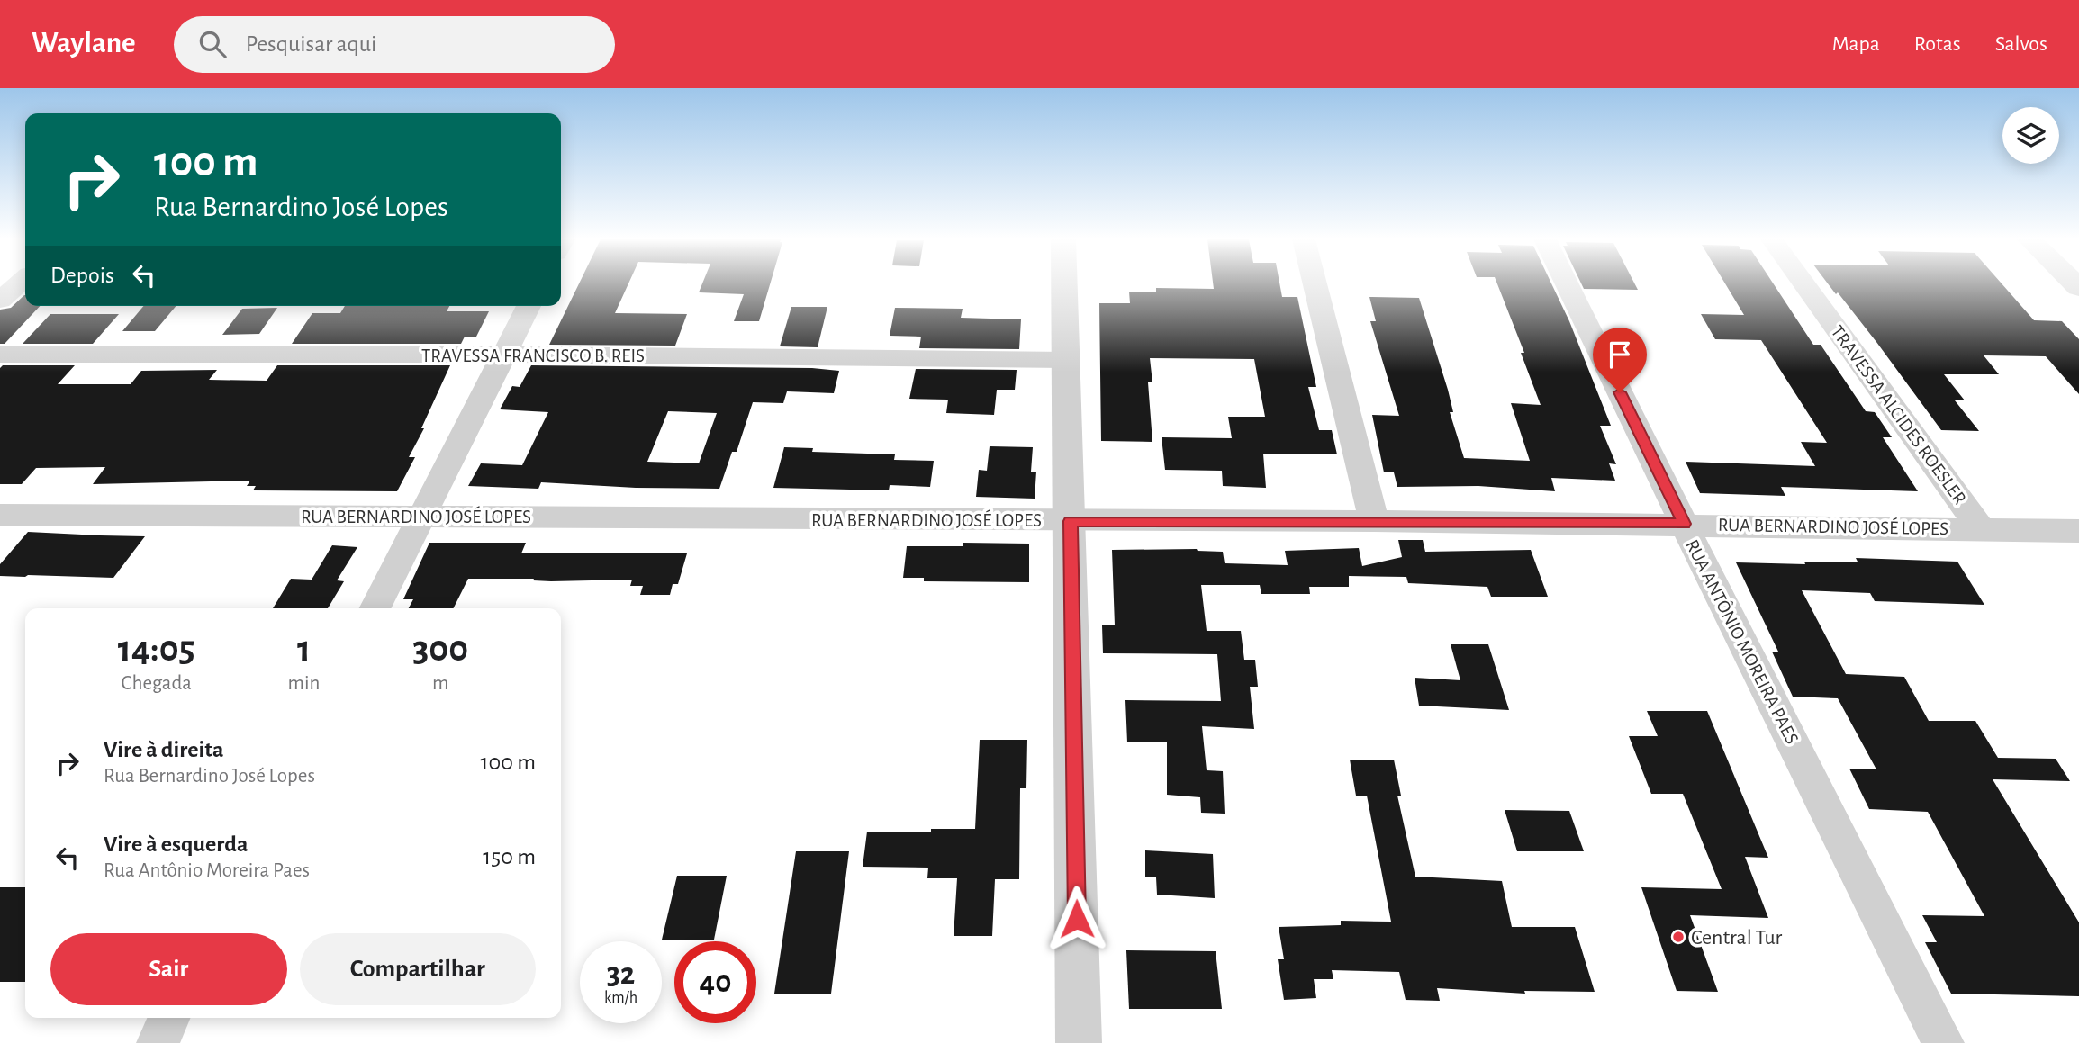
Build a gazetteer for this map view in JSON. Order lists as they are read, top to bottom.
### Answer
{
  "streets": {
    "street": [
      "TRAVESSA FRANCISCO B. REIS",
      "TRAVESSA ALCIDES ROESLER",
      "RUA BERNARDINO JOSÉ LOPES",
      "RUA ANTÔNIO MOREIRA PAES"
    ]
  },
  "crossings": [
    ["TRAVESSA ALCIDES ROESLER", "RUA BERNARDINO JOSÉ LOPES"],
    ["RUA BERNARDINO JOSÉ LOPES", "RUA ANTÔNIO MOREIRA PAES"]
  ],
  "places": ["Central Tur"],
  "page": {
    "header": "Waylane",
    "search": "Pesquisar aqui",
    "nav": ["Mapa", "Rotas", "Salvos"],
    "turn": ["100 m", "Rua Bernardino José Lopes"],
    "then": "Depois",
    "eta": [
      "14:05",
      "Chegada",
      "1",
      "min",
      "300",
      "m"
    ],
    "list": [
      {
        "name": "Vire à direita",
        "note": "Rua Bernardino José Lopes",
        "value": "100 m"
      },
      {
        "name": "Vire à esquerda",
        "note": "Rua Antônio Moreira Paes",
        "value": "150 m"
      }
    ],
    "buttons": ["Sair", "Compartilhar"],
    "speed": "32 km/h",
    "limit": "40"
  }
}
